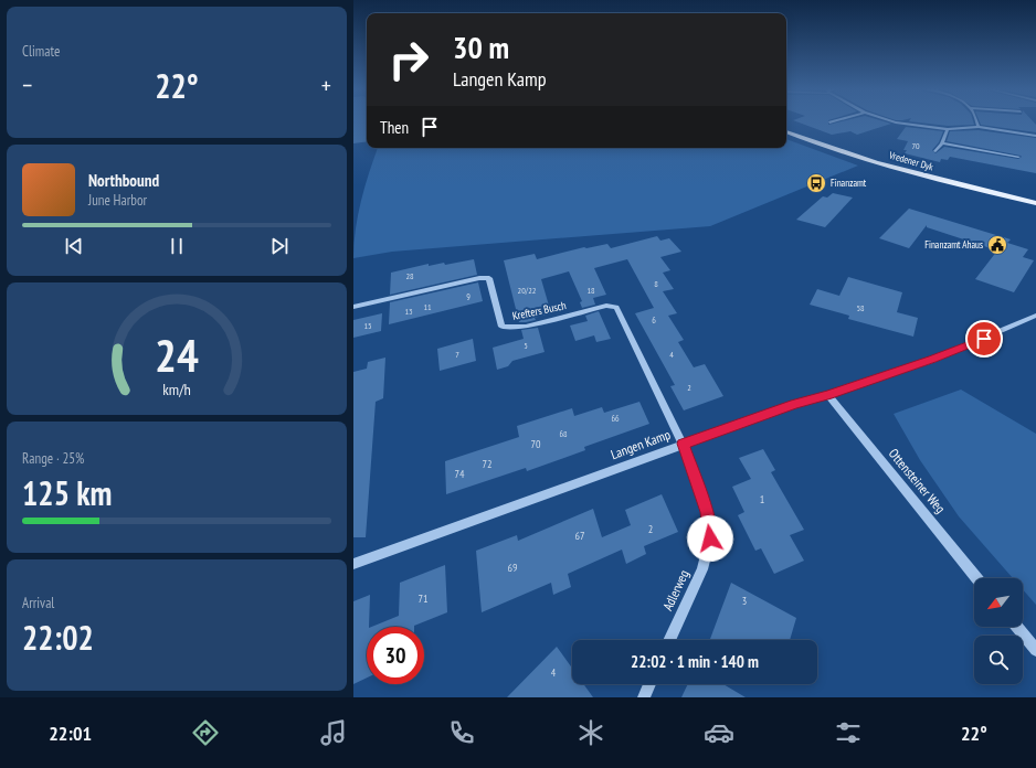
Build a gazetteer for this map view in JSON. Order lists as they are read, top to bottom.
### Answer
{
  "streets": {
    "main road": ["Vredener Dyk"],
    "street": [
      "Krefters Busch",
      "Langen Kamp",
      "Ottensteiner Weg",
      "Adlerweg"
    ]
  },
  "crossings": [
    ["Krefters Busch", "Langen Kamp"],
    ["Krefters Busch", "Adlerweg"],
    ["Langen Kamp", "Ottensteiner Weg"],
    ["Langen Kamp", "Adlerweg"]
  ],
  "places": {
    "bus stop": ["Finanzamt"],
    "public building": ["Finanzamt Ahaus"]
  },
  "house_numbers": [
    "70",
    "28",
    "8",
    "20/22",
    "18",
    "9",
    "11",
    "58",
    "13",
    "6",
    "15",
    "5",
    "7",
    "4",
    "2",
    "66",
    "68",
    "70",
    "72",
    "74",
    "1",
    "2",
    "67",
    "69",
    "71",
    "3",
    "4"
  ],
  "north": "bottom left",
  "page": {
    "tile": [
      "Climate",
      ["Range · 25%", "125 km"],
      ["Arrival", "22:02"]
    ],
    "turn": ["30 m", "Langen Kamp"],
    "heat": ["−", "22°", "+"],
    "then": "Then",
    "song": ["Northbound", "June Harbor"],
    "limit": "30",
    "trip": "22:02 · 1 min · 140 m",
    "tabs": ["22:01", "22°"],
    "gauge": ["24", "km/h"]
  }
}
